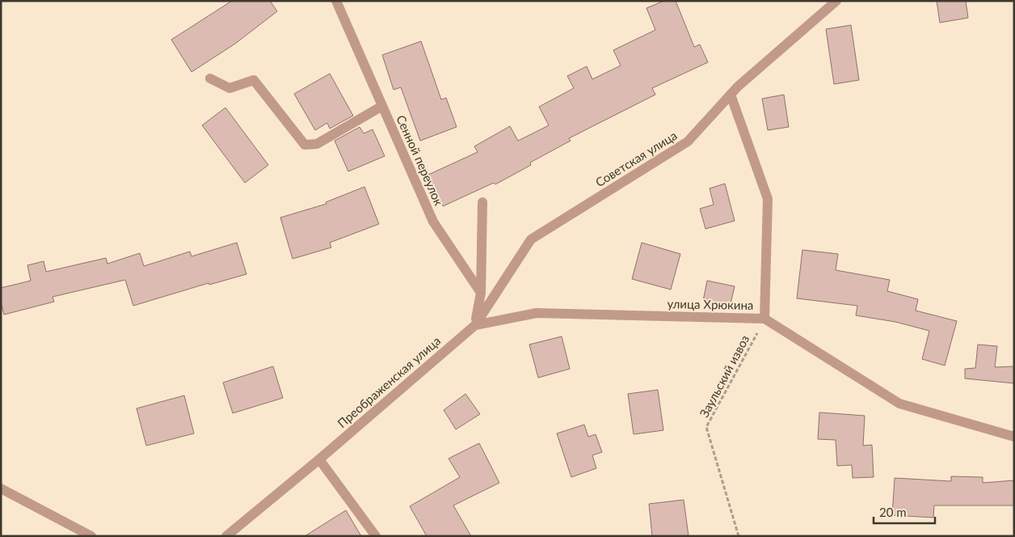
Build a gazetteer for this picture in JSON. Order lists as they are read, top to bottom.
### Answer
{
  "streets": {
    "street": [
      "Советская улица",
      "Сенной переулок",
      "улица Хрюкина",
      "Преображенская улица"
    ],
    "path": ["Заульский извоз"]
  },
  "crossings": [
    ["Советская улица", "улица Хрюкина"],
    ["Советская улица", "Преображенская улица"],
    ["улица Хрюкина", "Заульский извоз"],
    ["улица Хрюкина", "Преображенская улица"]
  ],
  "scale_bar": "20 m"
}
